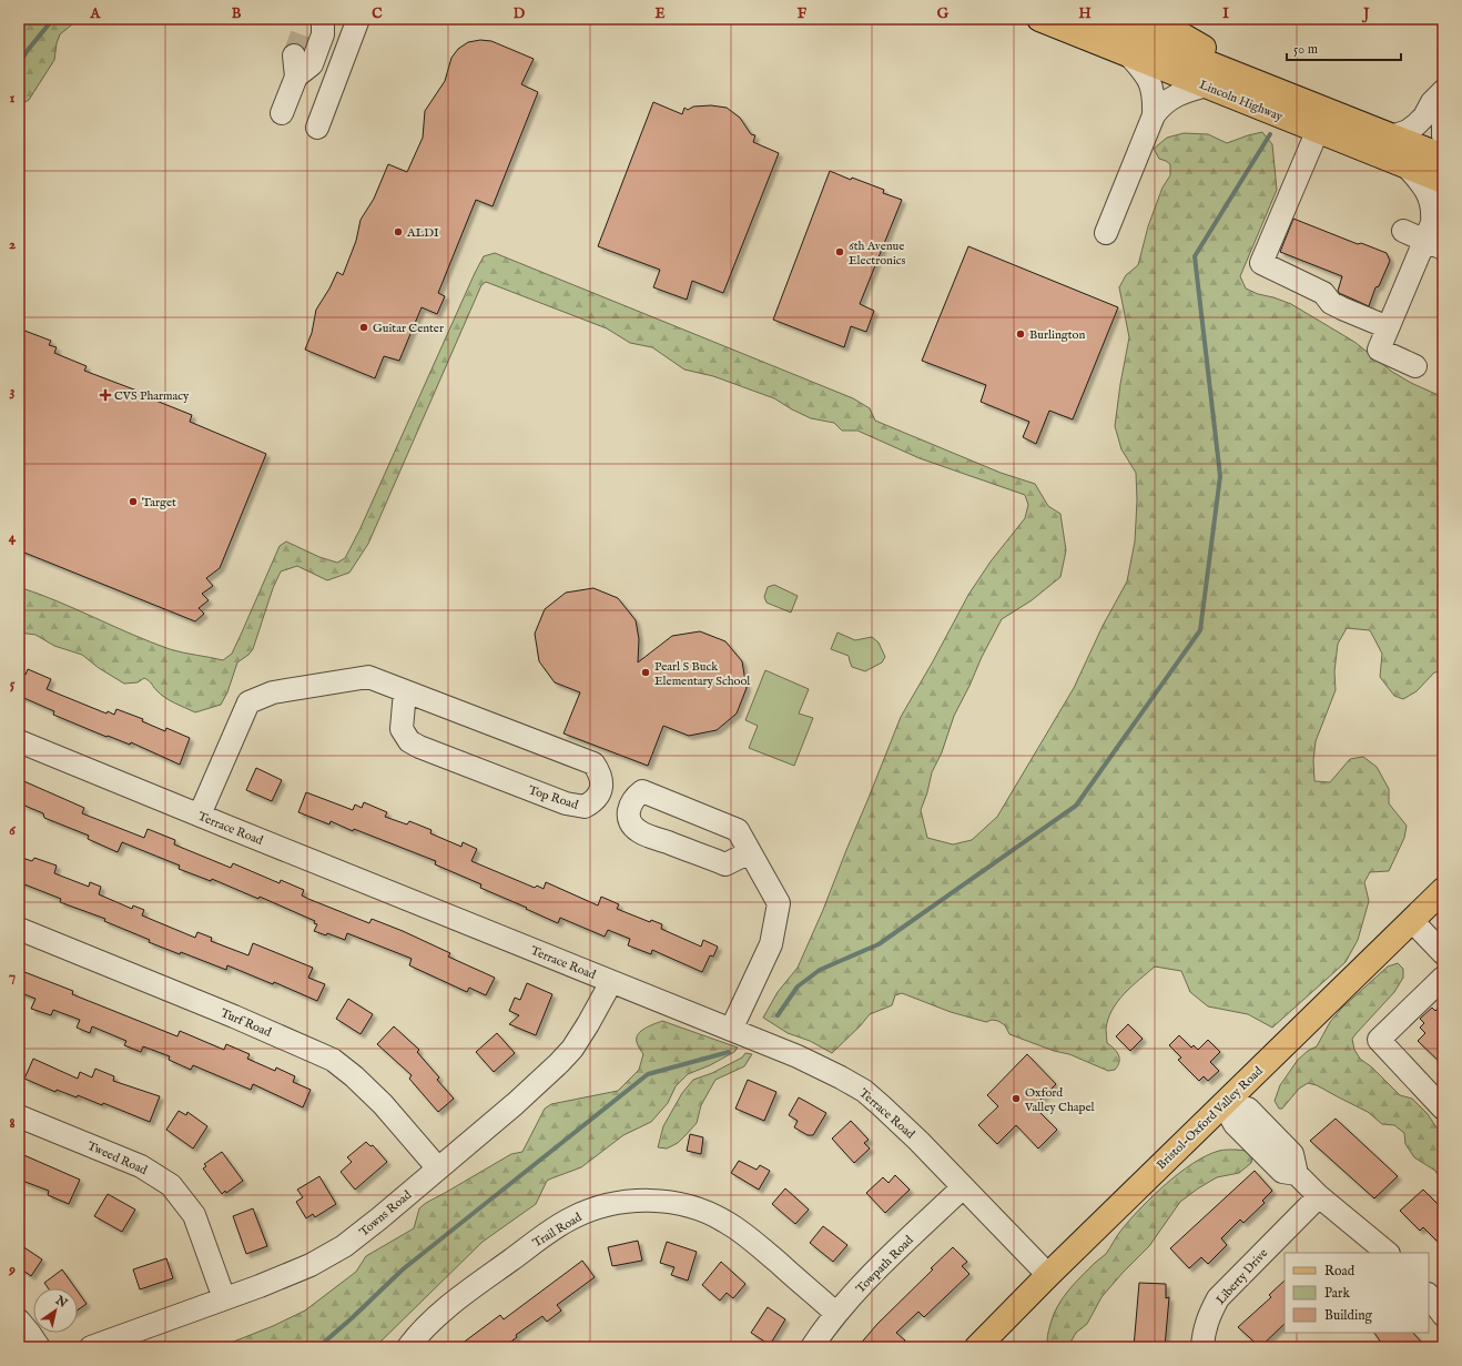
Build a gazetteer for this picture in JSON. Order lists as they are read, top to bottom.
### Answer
{
  "streets": {
    "main road": ["Lincoln Highway", "Bristol-Oxford Valley Road"],
    "street": [
      "Top Road",
      "Terrace Road",
      "Turf Road",
      "Tweed Road",
      "Towns Road",
      "Trail Road",
      "Towpath Road",
      "Liberty Drive"
    ]
  },
  "crossings": [
    ["Top Road", "Terrace Road"],
    ["Terrace Road", "Bristol-Oxford Valley Road"],
    ["Terrace Road", "Towns Road"],
    ["Terrace Road", "Towpath Road"],
    ["Turf Road", "Towns Road"],
    ["Tweed Road", "Towns Road"],
    ["Trail Road", "Towpath Road"]
  ],
  "places": {
    "other": [
      "ALDI",
      "6th Avenue Electronics",
      "Guitar Center",
      "Burlington",
      "Target",
      "Pearl S Buck Elementary School",
      "Oxford Valley Chapel"
    ],
    "health": ["CVS Pharmacy"]
  },
  "legend": ["Road", "Park", "Building"],
  "scale_bar": "50 m",
  "north": "top right",
  "grid": {
    "columns": [
      "A",
      "B",
      "C",
      "D",
      "E",
      "F",
      "G",
      "H",
      "I",
      "J"
    ],
    "rows": [
      "1",
      "2",
      "3",
      "4",
      "5",
      "6",
      "7",
      "8",
      "9"
    ]
  }
}
